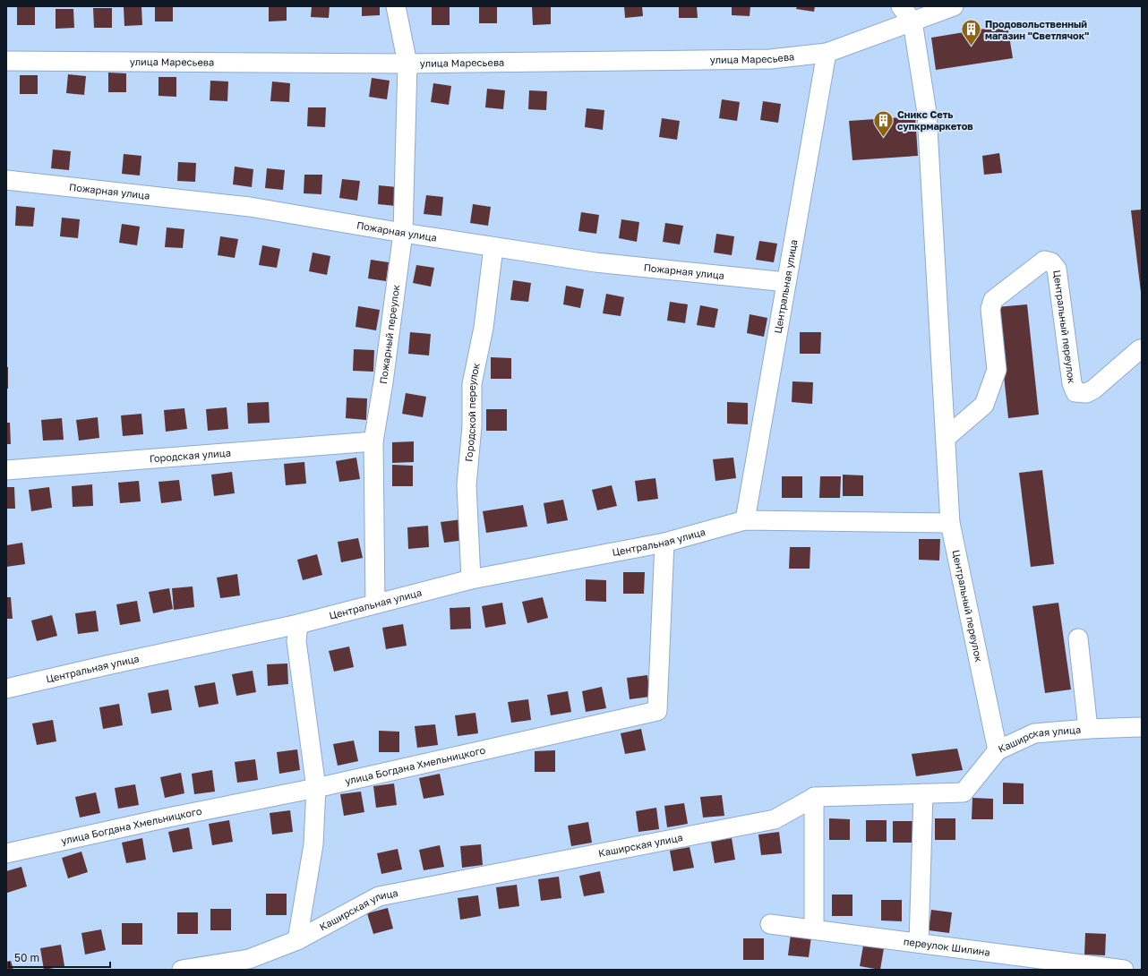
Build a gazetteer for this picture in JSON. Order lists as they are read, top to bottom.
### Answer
{
  "streets": {
    "street": [
      "улица Маресьева",
      "Пожарная улица",
      "Центральная улица",
      "Центральный переулок",
      "Пожарный переулок",
      "Городской переулок",
      "Городская улица",
      "Каширская улица",
      "улица Богдана Хмельницкого",
      "переулок Шилина"
    ]
  },
  "crossings": [
    ["улица Маресьева", "Центральная улица"],
    ["улица Маресьева", "Центральный переулок"],
    ["улица Маресьева", "Пожарный переулок"],
    ["Пожарная улица", "Центральная улица"],
    ["Пожарная улица", "Пожарный переулок"],
    ["Пожарная улица", "Городской переулок"],
    ["Центральная улица", "Центральный переулок"],
    ["Центральная улица", "Пожарный переулок"],
    ["Центральная улица", "Городской переулок"],
    ["Центральная улица", "улица Богдана Хмельницкого"],
    ["Центральный переулок", "Каширская улица"],
    ["Пожарный переулок", "Городская улица"]
  ],
  "places": {
    "building": ["Продовольственный магазин \"Светлячок\"", "Сникс Сеть супкрмаркетов"]
  },
  "scale_bar": "50 m"
}
